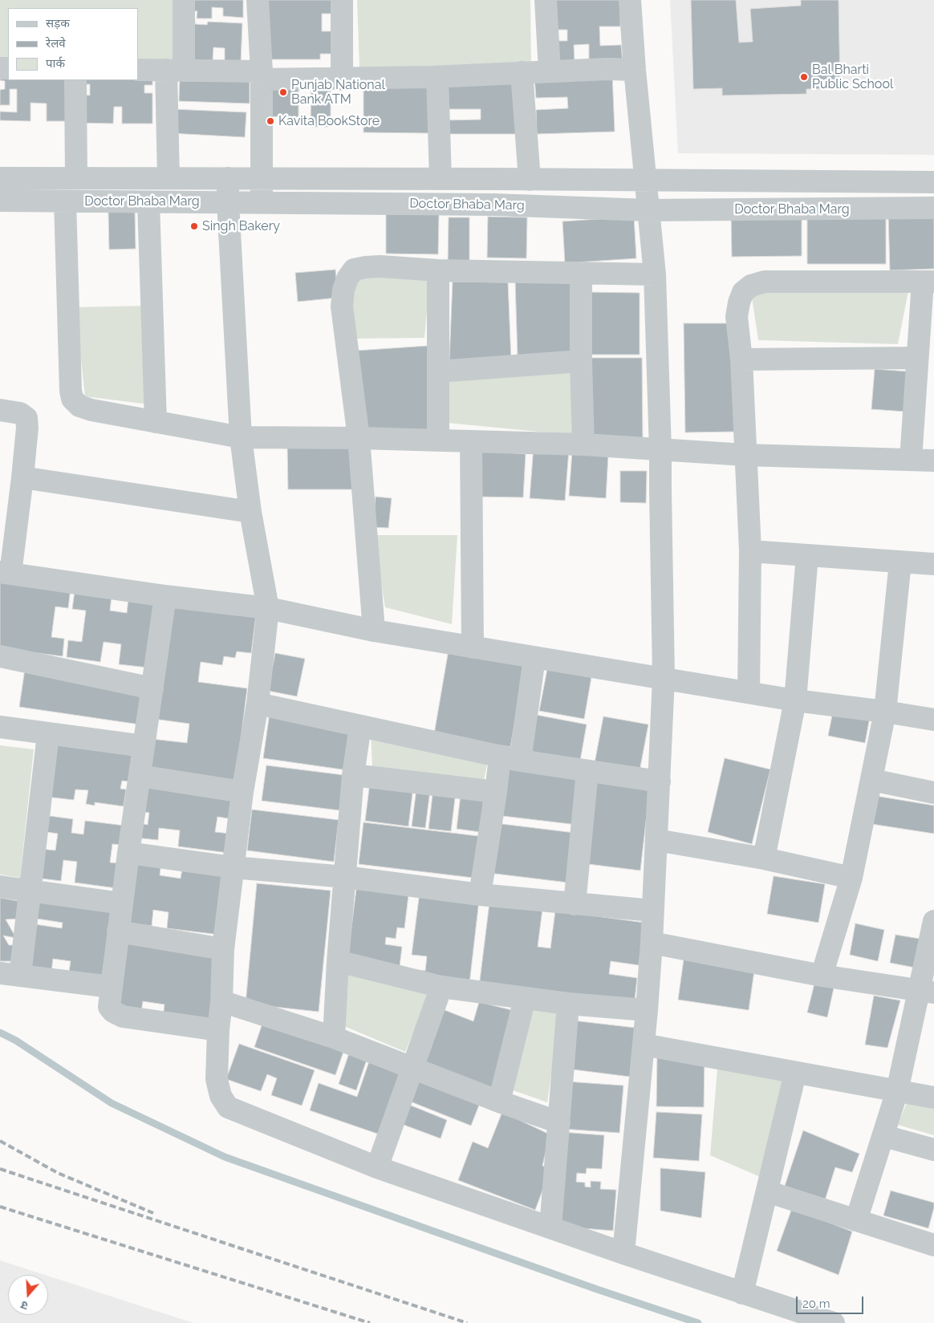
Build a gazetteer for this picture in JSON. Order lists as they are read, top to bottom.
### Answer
{
  "streets": {
    "street": ["Doctor Bhaba Marg"]
  },
  "places": [
    "Bal Bharti Public School",
    "Punjab National Bank ATM",
    "Kavita BookStore",
    "Singh Bakery"
  ],
  "legend": ["सड़क", "रेलवे", "पार्क"],
  "scale_bar": "20 m",
  "north": "bottom"
}
